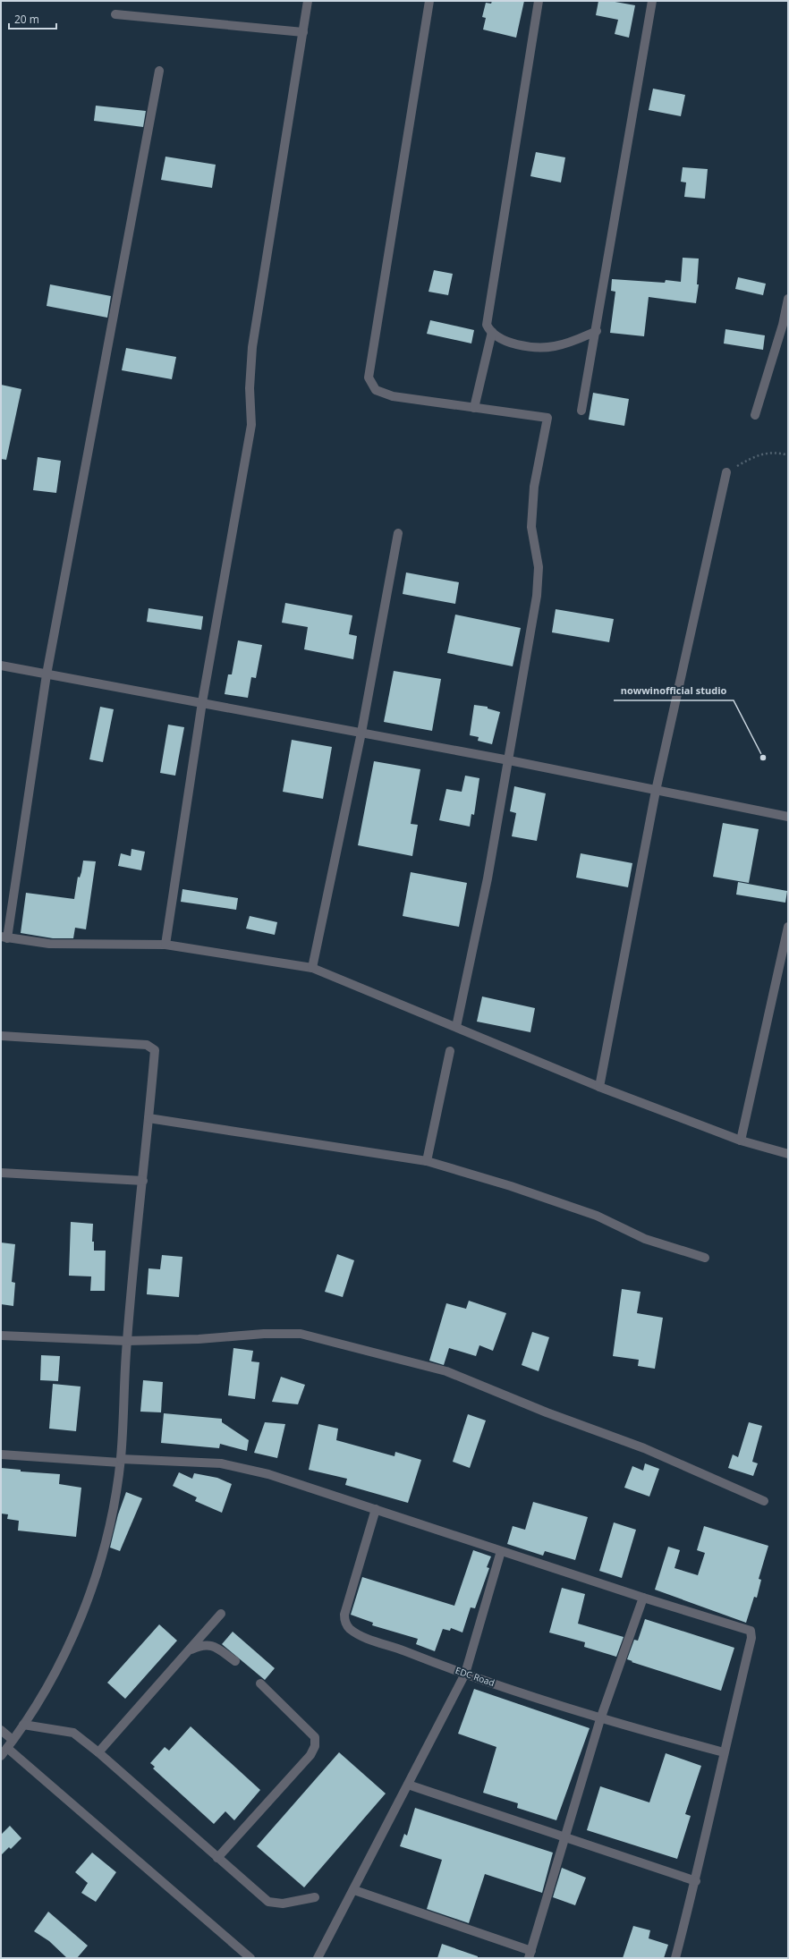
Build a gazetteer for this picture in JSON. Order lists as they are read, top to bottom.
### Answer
{
  "streets": {
    "street": ["EDC Road"]
  },
  "places": ["nowwinofficial studio"],
  "scale_bar": "20 m"
}
